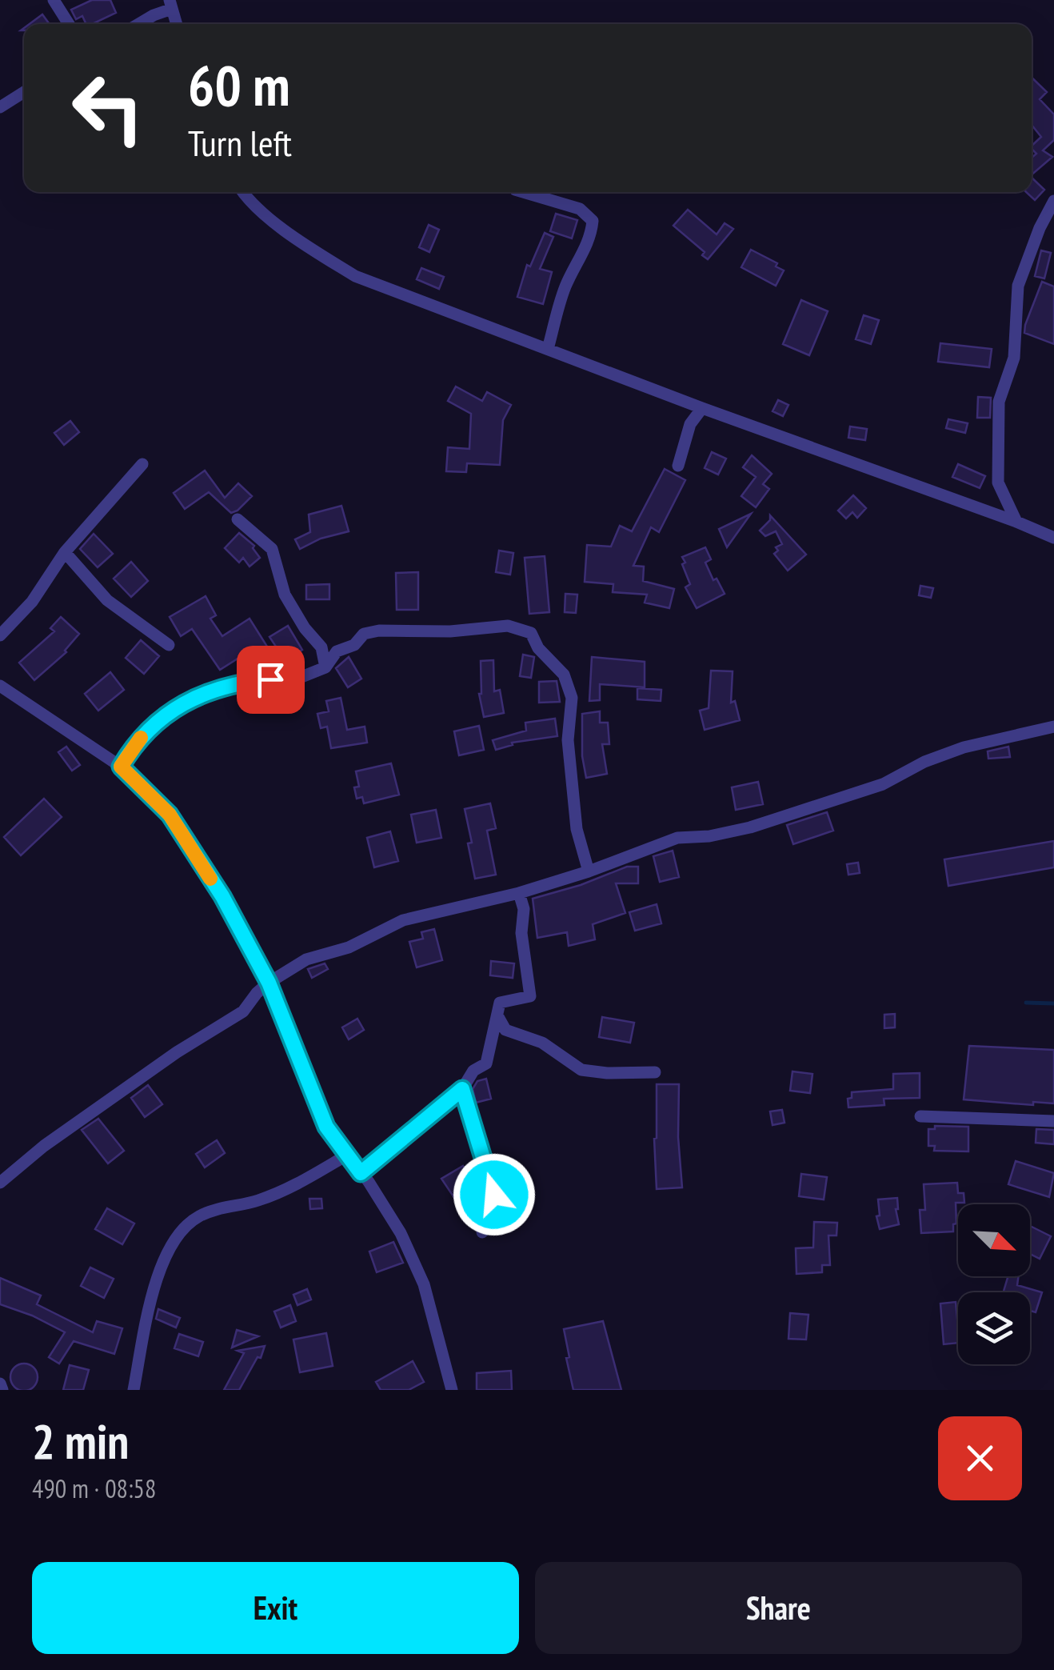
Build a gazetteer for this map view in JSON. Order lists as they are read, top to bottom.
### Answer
{
  "north": "bottom right",
  "page": {
    "turn": ["60 m", "Turn left"],
    "heading": ["2 min", "490 m · 08:58"],
    "buttons": ["Exit", "Share"]
  }
}
